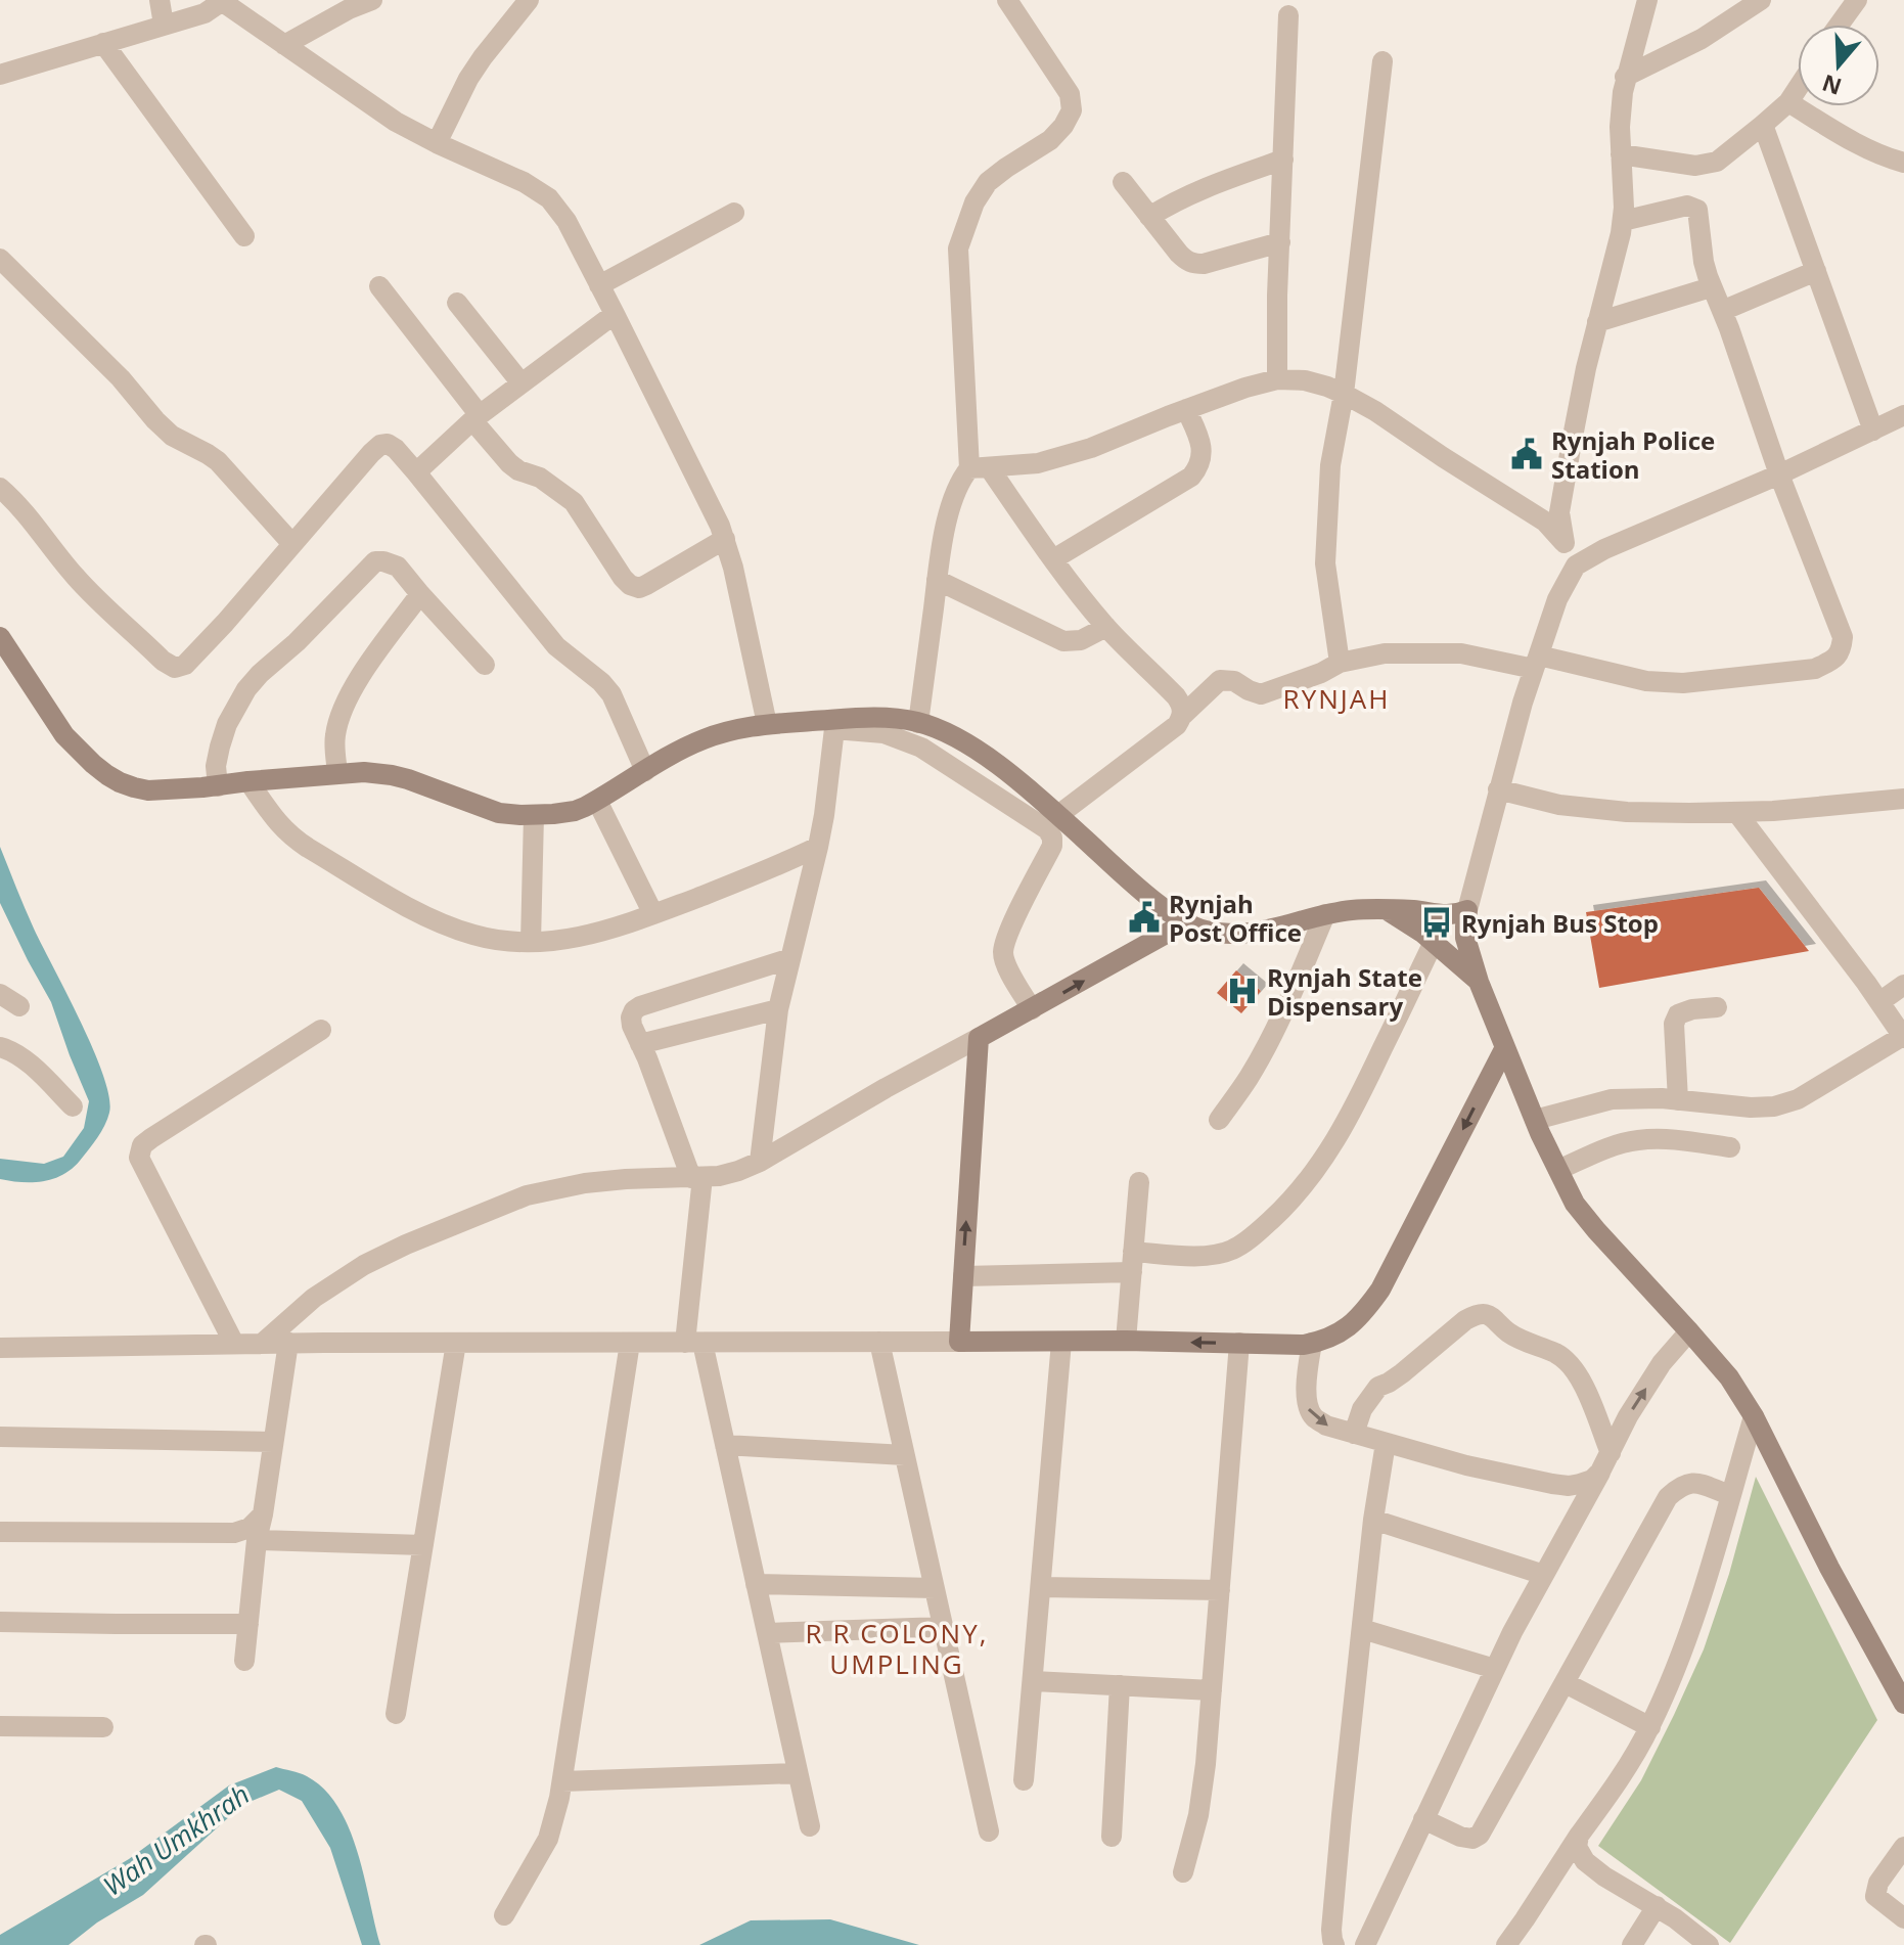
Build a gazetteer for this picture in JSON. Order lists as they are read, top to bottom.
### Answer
{
  "districts": ["RYNJAH", "R R COLONY, UMPLING"],
  "water": ["Wah Umkhrah"],
  "places": {
    "public building": ["Rynjah Police Station", "Rynjah Post Office"],
    "bus stop": ["Rynjah Bus Stop"],
    "hospital": ["Rynjah State Dispensary"]
  },
  "north": "bottom"
}
